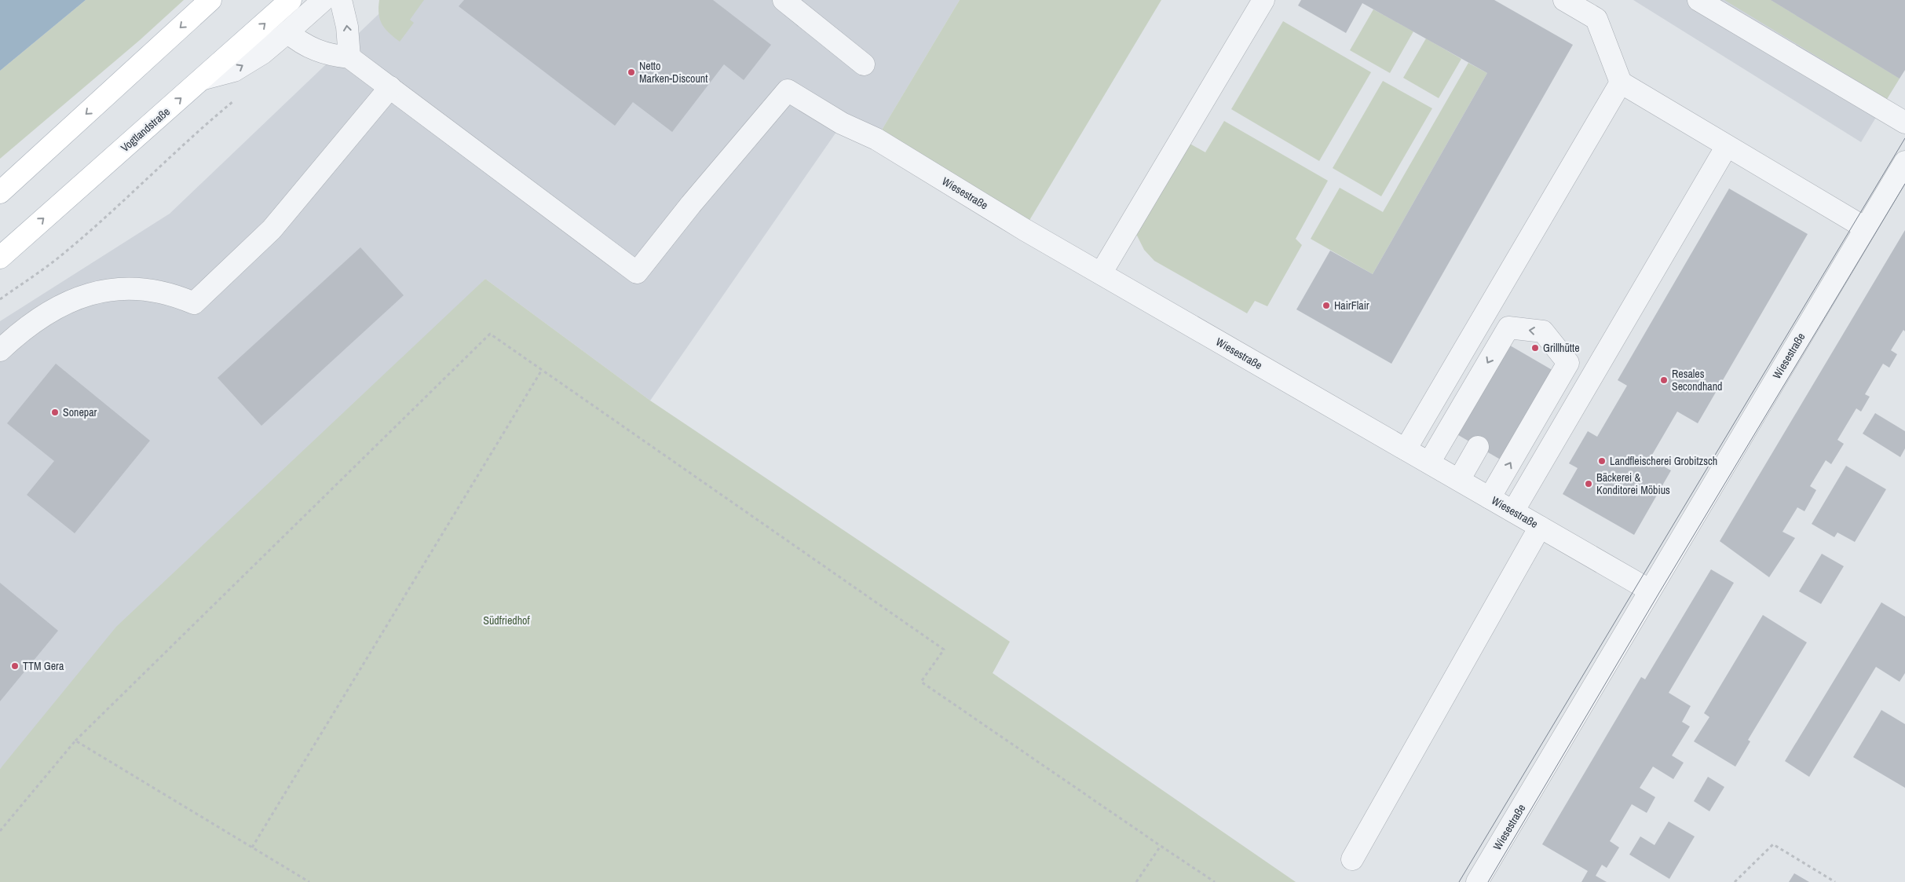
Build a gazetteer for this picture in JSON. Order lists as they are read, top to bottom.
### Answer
{
  "streets": {
    "main road": ["Vogtlandstraße"],
    "street": ["Wiesestraße"]
  },
  "parks": ["Südfriedhof"],
  "places": [
    "Netto Marken-Discount",
    "HairFlair",
    "Grillhütte",
    "Resales Secondhand",
    "Sonepar",
    "Landfleischerei Grobitzsch",
    "Bäckerei & Konditorei Möbius",
    "TTM Gera"
  ]
}
